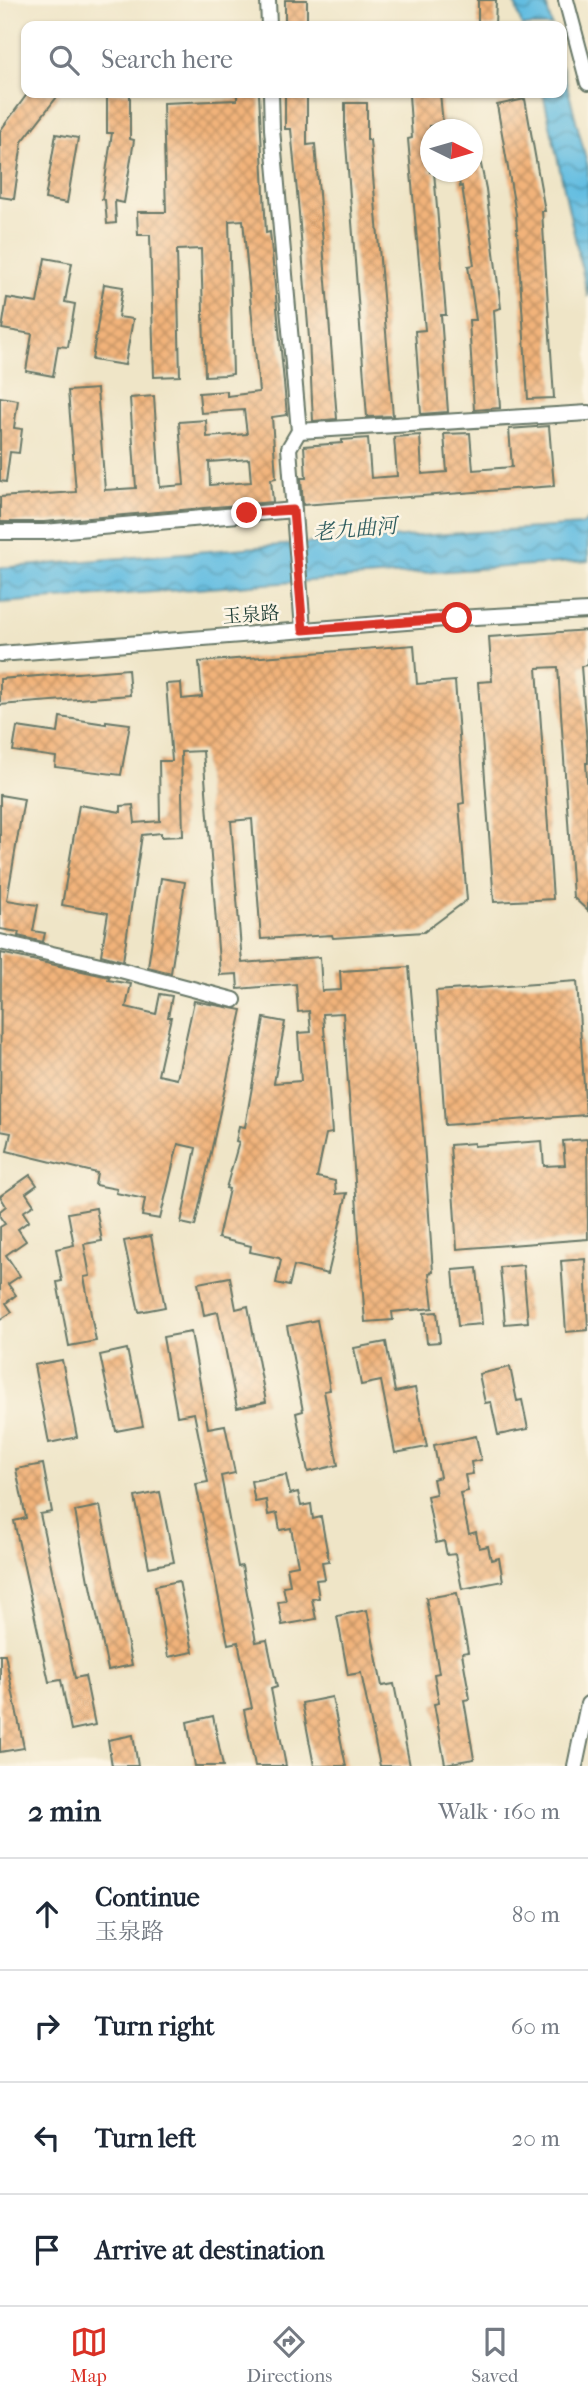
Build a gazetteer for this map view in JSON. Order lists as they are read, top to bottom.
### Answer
{
  "streets": {
    "street": ["玉泉路"]
  },
  "water": ["老九曲河"],
  "north": "right",
  "page": {
    "search": "Search here",
    "heading": ["2 min", "Walk · 160 m"],
    "list": [
      ["Continue", "玉泉路", "80 m"],
      ["Turn right", "60 m"],
      ["Turn left", "20 m"],
      "Arrive at destination"
    ],
    "nav": ["Map", "Directions", "Saved"]
  }
}
